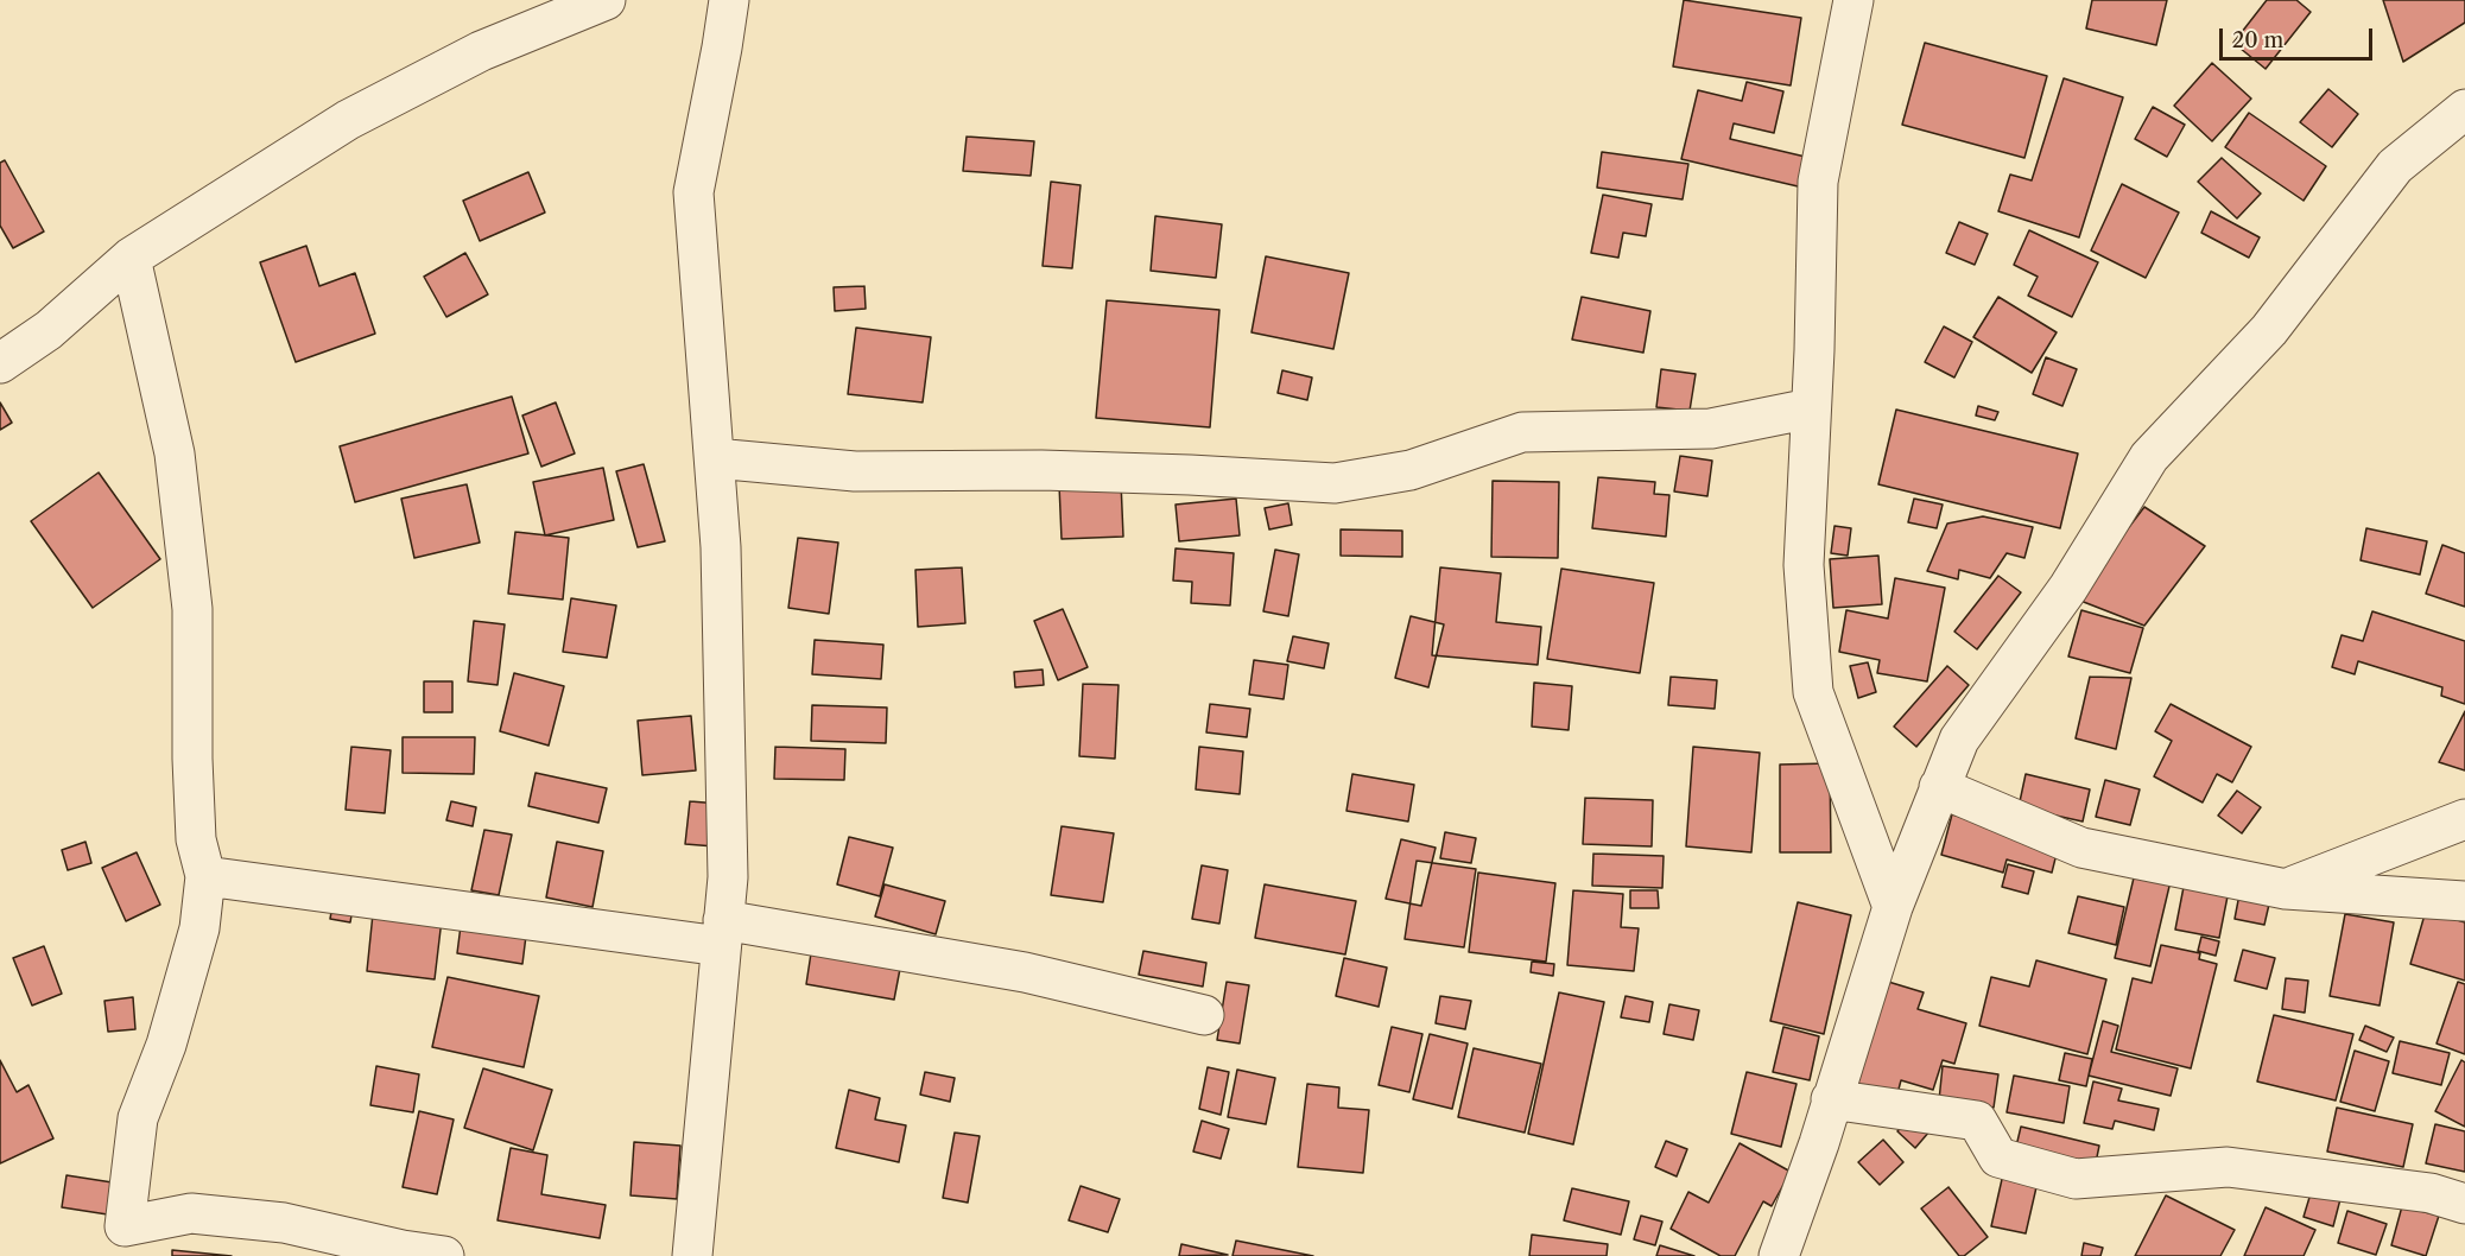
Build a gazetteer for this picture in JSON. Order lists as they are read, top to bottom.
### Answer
{
  "scale_bar": "20 m"
}
